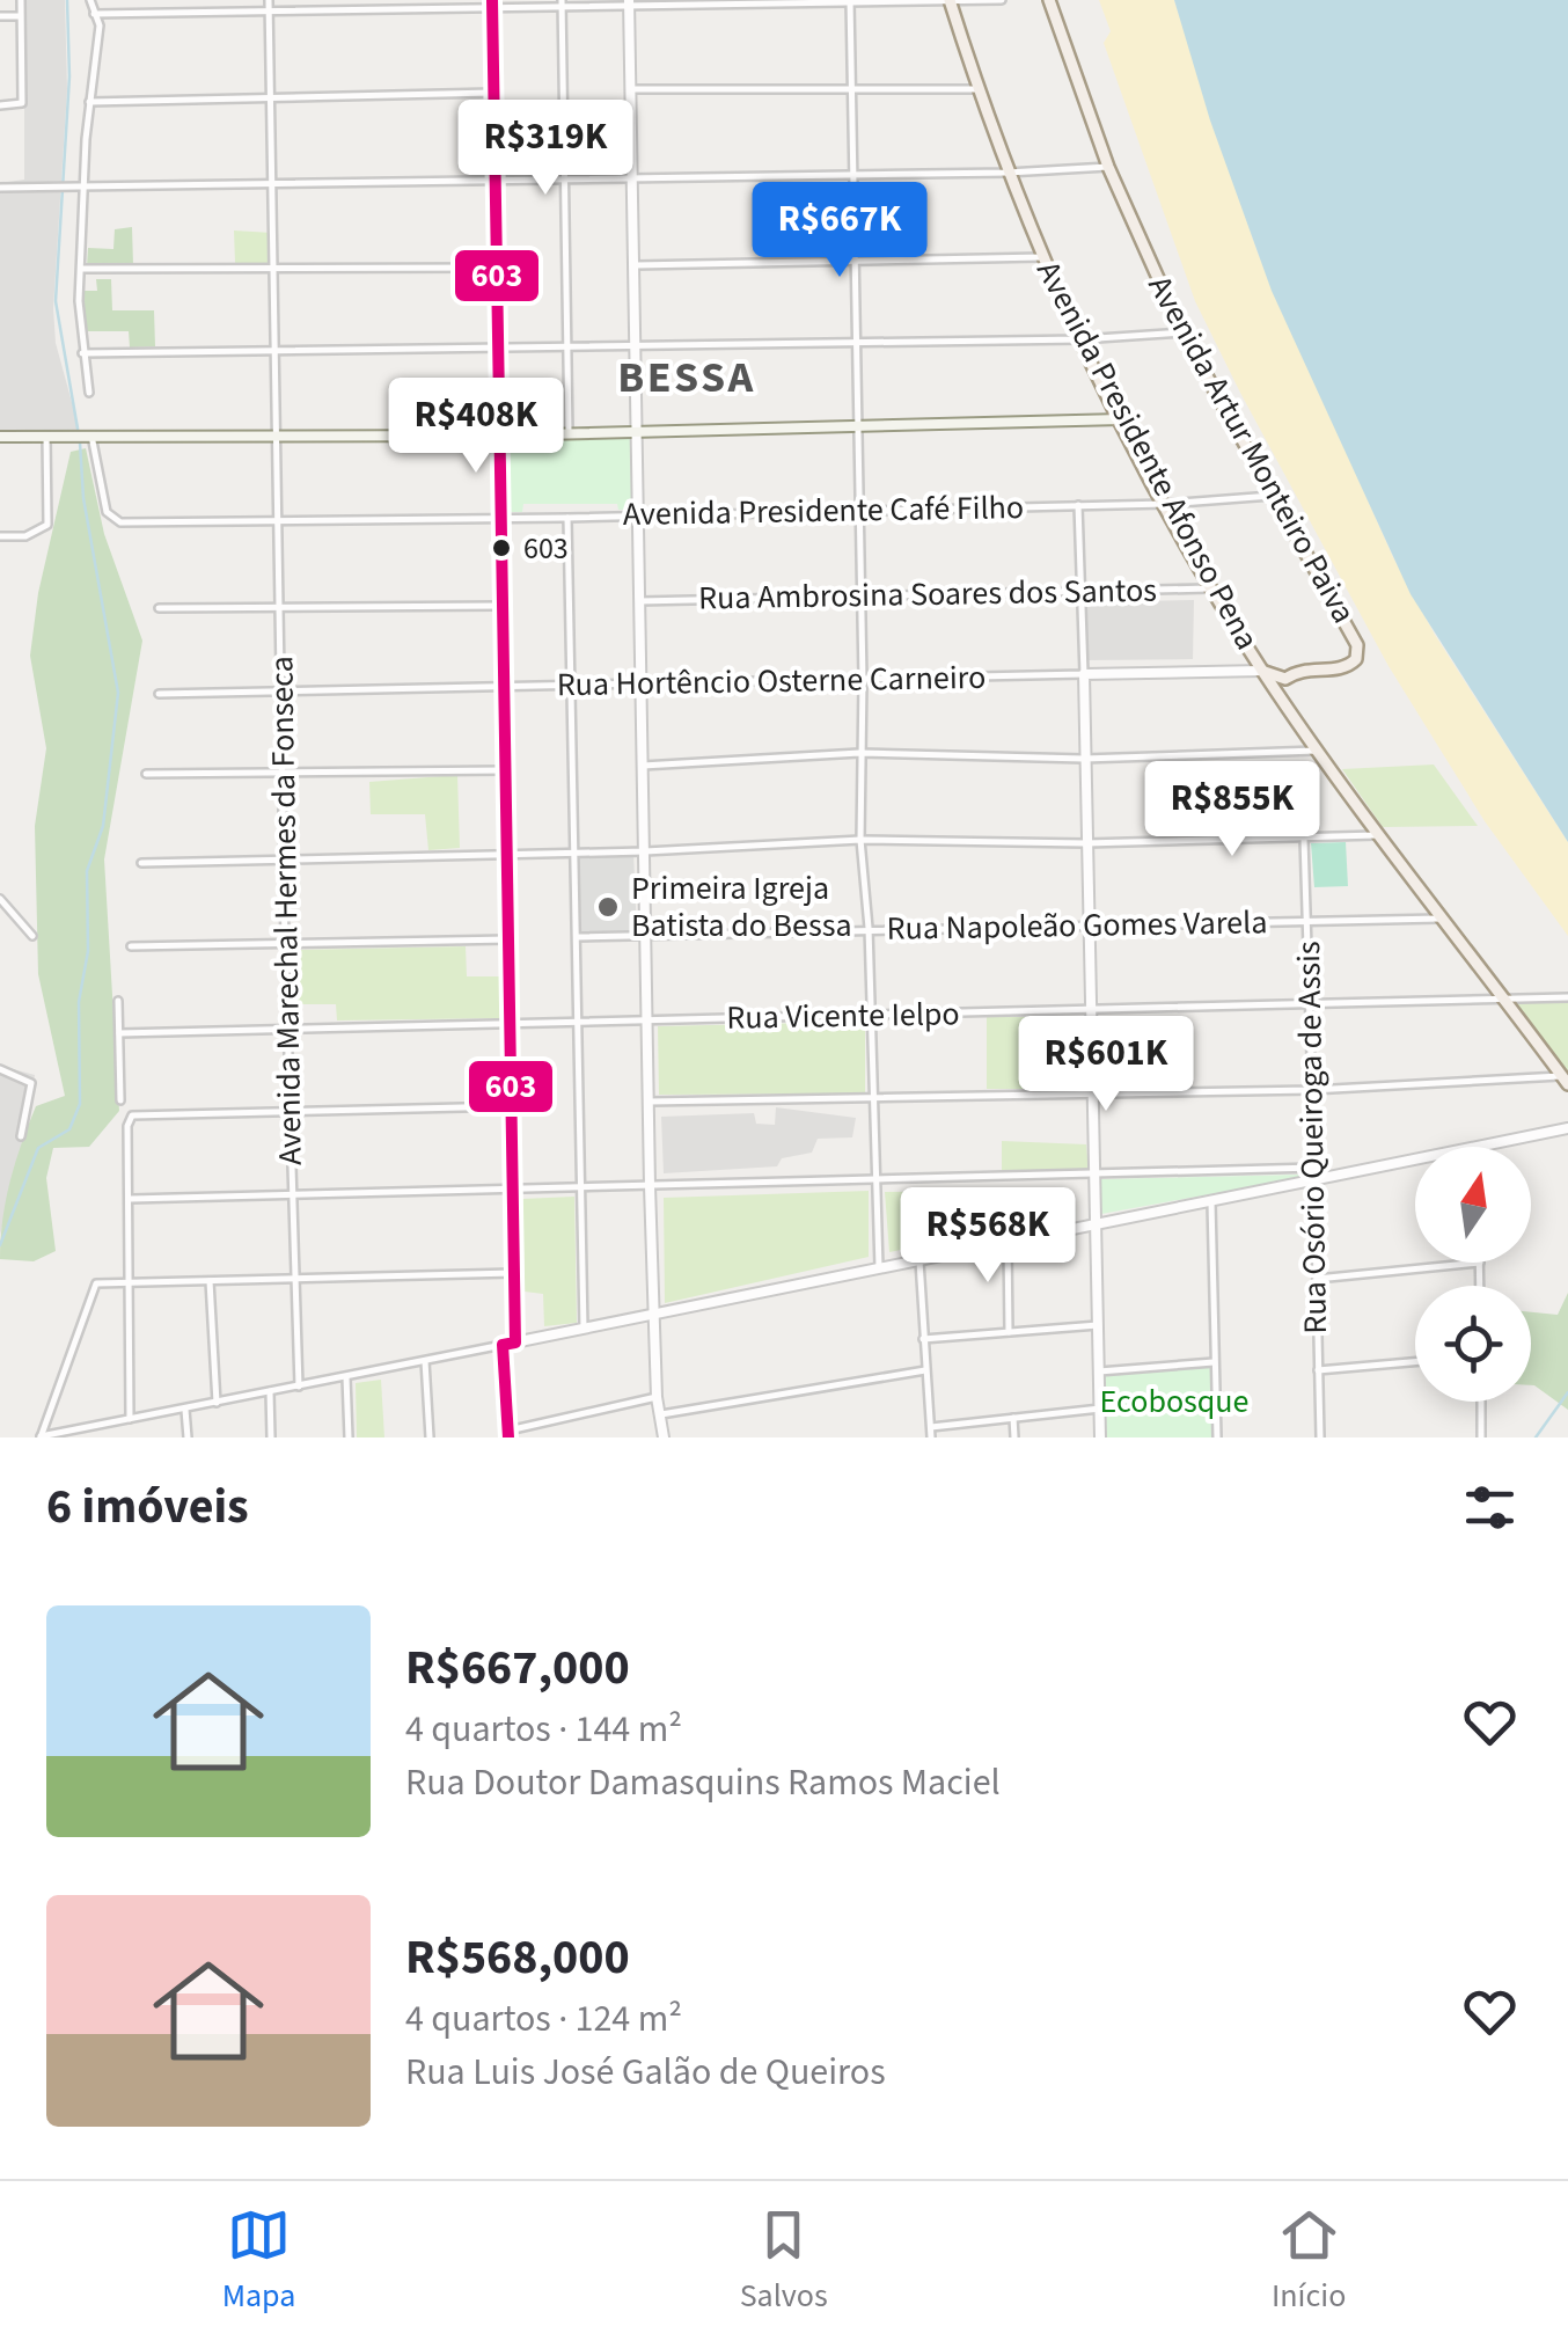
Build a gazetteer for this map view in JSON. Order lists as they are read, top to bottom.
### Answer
{
  "streets": {
    "main road": ["Avenida Artur Monteiro Paiva", "Avenida Presidente Afonso Pena", "Rua Hortêncio Osterne Carneiro"],
    "street": [
      "Avenida Presidente Café Filho",
      "Rua Ambrosina Soares dos Santos",
      "Avenida Marechal Hermes da Fonseca",
      "Rua Napoleão Gomes Varela",
      "Rua Vicente Ielpo",
      "Rua Osório Queiroga de Assis"
    ]
  },
  "crossings": [
    ["Avenida Artur Monteiro Paiva", "Avenida Presidente Café Filho"],
    ["Avenida Artur Monteiro Paiva", "Rua Hortêncio Osterne Carneiro"],
    ["Avenida Presidente Afonso Pena", "Avenida Presidente Café Filho"],
    ["Avenida Presidente Afonso Pena", "Rua Ambrosina Soares dos Santos"],
    ["Avenida Presidente Afonso Pena", "Rua Hortêncio Osterne Carneiro"],
    ["Avenida Presidente Afonso Pena", "Rua Napoleão Gomes Varela"],
    ["Avenida Presidente Afonso Pena", "Rua Vicente Ielpo"],
    ["Avenida Presidente Café Filho", "Avenida Marechal Hermes da Fonseca"],
    ["Rua Hortêncio Osterne Carneiro", "Avenida Marechal Hermes da Fonseca"],
    ["Avenida Marechal Hermes da Fonseca", "Rua Vicente Ielpo"],
    ["Rua Napoleão Gomes Varela", "Rua Osório Queiroga de Assis"],
    ["Rua Vicente Ielpo", "Rua Osório Queiroga de Assis"]
  ],
  "districts": ["BESSA"],
  "parks": ["Ecobosque"],
  "places": ["603", "Primeira Igreja Batista do Bessa"],
  "lines": ["transit line 603"],
  "north": "top",
  "page": {
    "price": [
      "R$319K",
      "R$667K",
      "R$408K",
      "R$855K",
      "R$601K",
      "R$568K"
    ],
    "heading": "6 imóveis",
    "list": [
      {
        "name": "R$667,000",
        "note": "4 quartos · 144 m² · Rua Doutor Damasquins Ramos Maciel"
      },
      {
        "name": "R$568,000",
        "note": "4 quartos · 124 m² · Rua Luis José Galão de Queiros"
      }
    ],
    "tabs": ["Mapa", "Salvos", "Início"]
  }
}
